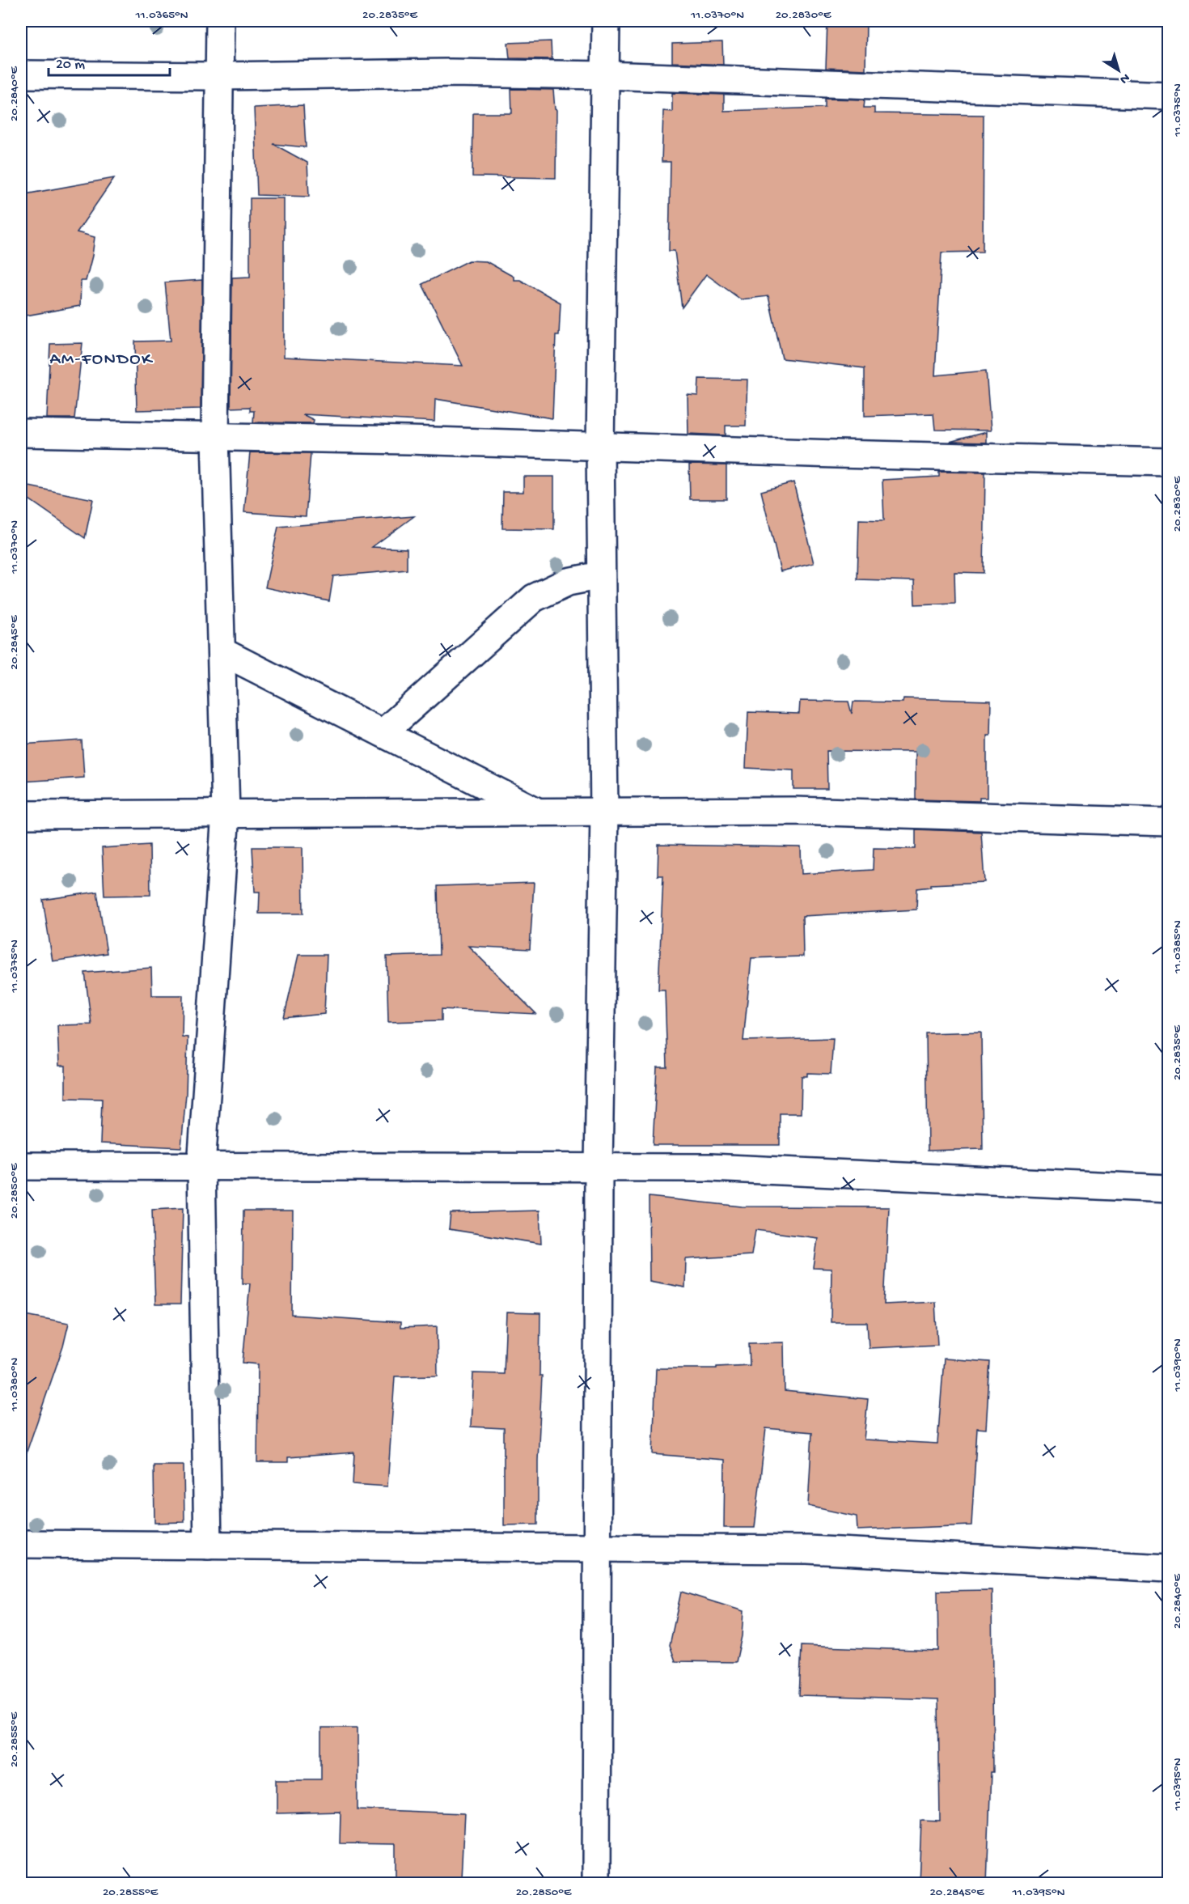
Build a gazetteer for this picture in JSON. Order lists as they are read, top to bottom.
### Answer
{
  "districts": ["AM-FONDOK"],
  "scale_bar": "20 m",
  "north": "bottom right",
  "coordinates": [
    "11.0365°N",
    "20.2835°E",
    "11.0370°N",
    "20.2830°E",
    "20.2840°E",
    "11.0375°N",
    "20.2845°E",
    "11.0385°N",
    "20.2850°E",
    "11.0390°N",
    "11.0380°N",
    "20.2855°E",
    "11.0395°N"
  ]
}
